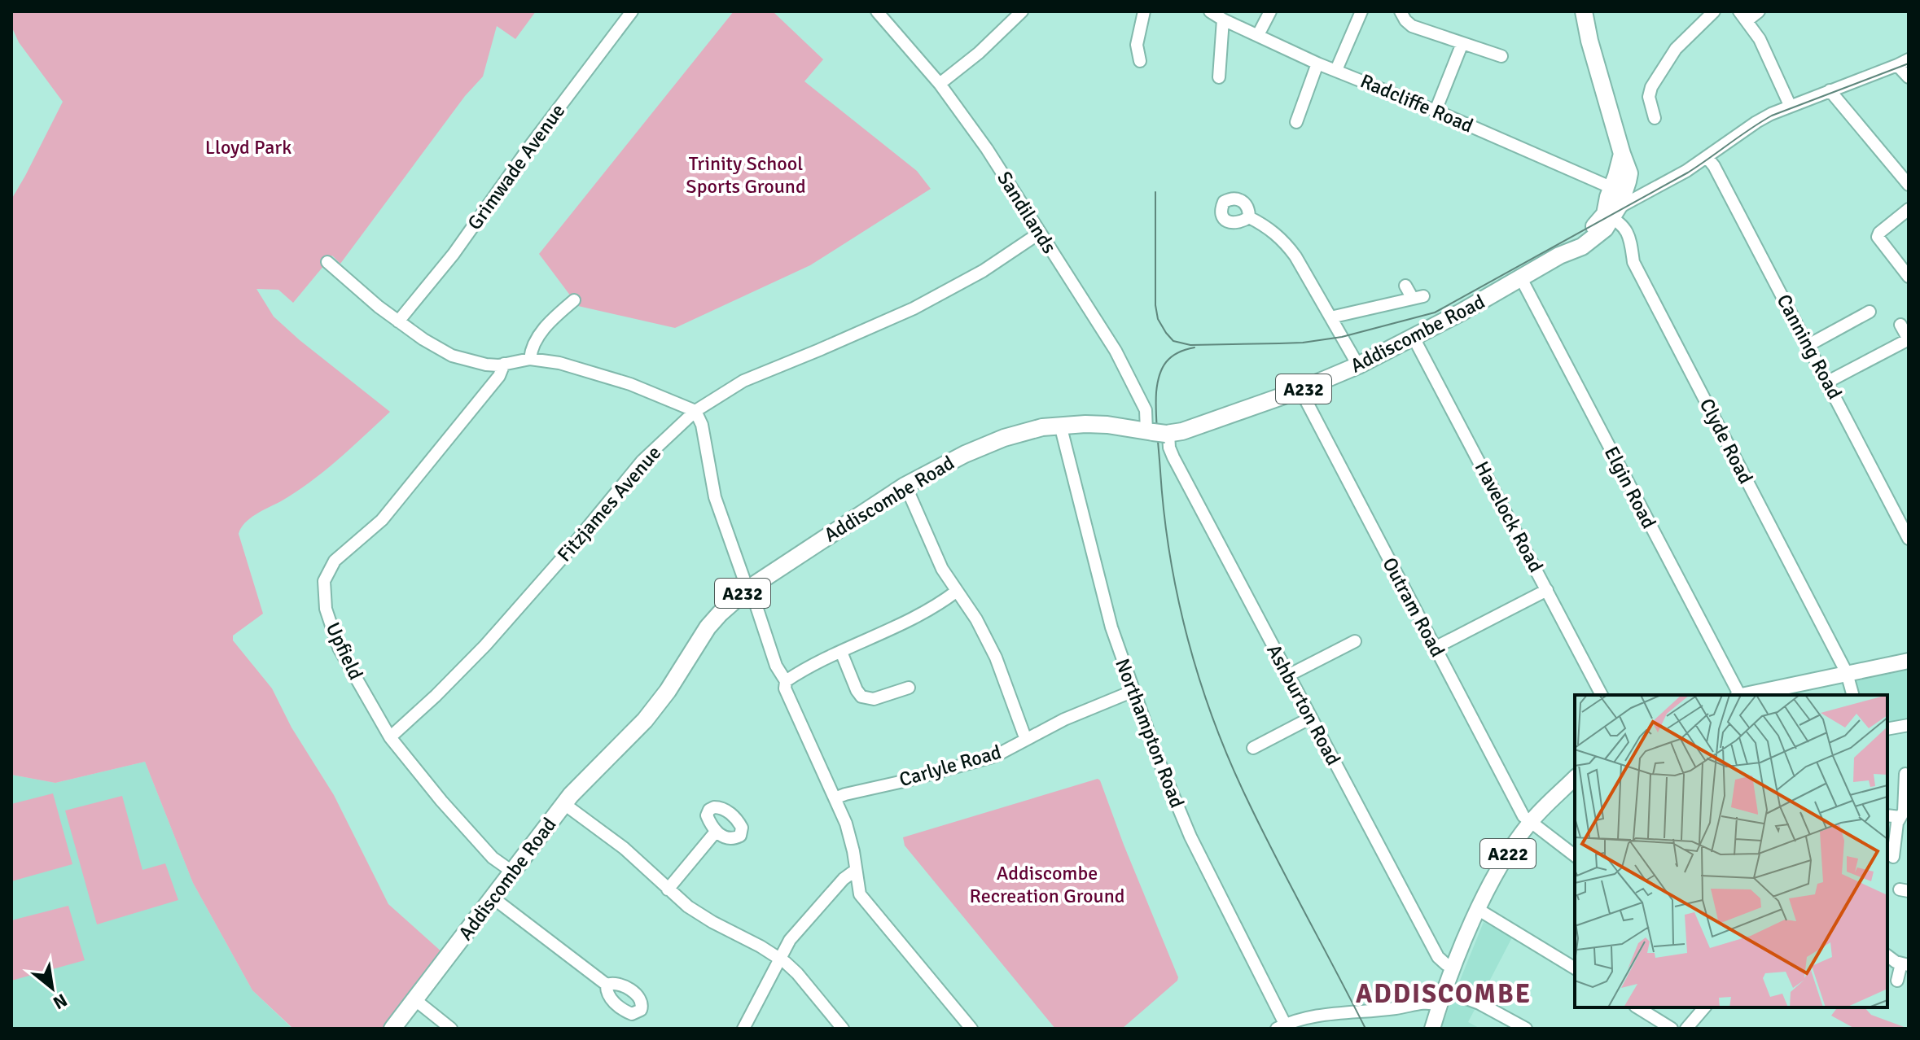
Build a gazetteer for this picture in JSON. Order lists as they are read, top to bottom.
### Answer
{
  "streets": {
    "highway": ["Addiscombe Road", "A232"],
    "main road": ["A222"],
    "street": [
      "Radcliffe Road",
      "Grimwade Avenue",
      "Sandilands",
      "Canning Road",
      "Clyde Road",
      "Elgin Road",
      "Fitzjames Avenue",
      "Havelock Road",
      "Outram Road",
      "Upfield",
      "Ashburton Road",
      "Northampton Road",
      "Carlyle Road"
    ]
  },
  "crossings": [
    ["Radcliffe Road", "Addiscombe Road"],
    ["Radcliffe Road", "A232"],
    ["Sandilands", "Addiscombe Road"],
    ["Sandilands", "Fitzjames Avenue"],
    ["Sandilands", "Ashburton Road"],
    ["Addiscombe Road", "Canning Road"],
    ["Addiscombe Road", "A232"],
    ["Addiscombe Road", "Clyde Road"],
    ["Addiscombe Road", "Elgin Road"],
    ["Addiscombe Road", "Havelock Road"],
    ["Addiscombe Road", "Outram Road"],
    ["Addiscombe Road", "Upfield"],
    ["Addiscombe Road", "Ashburton Road"],
    ["Addiscombe Road", "Northampton Road"],
    ["Fitzjames Avenue", "Upfield"],
    ["Outram Road", "A222"],
    ["Ashburton Road", "A222"],
    ["Northampton Road", "Carlyle Road"]
  ],
  "districts": ["ADDISCOMBE"],
  "parks": ["Lloyd Park", "Trinity School Sports Ground", "Addiscombe Recreation Ground"],
  "north": "bottom right"
}
